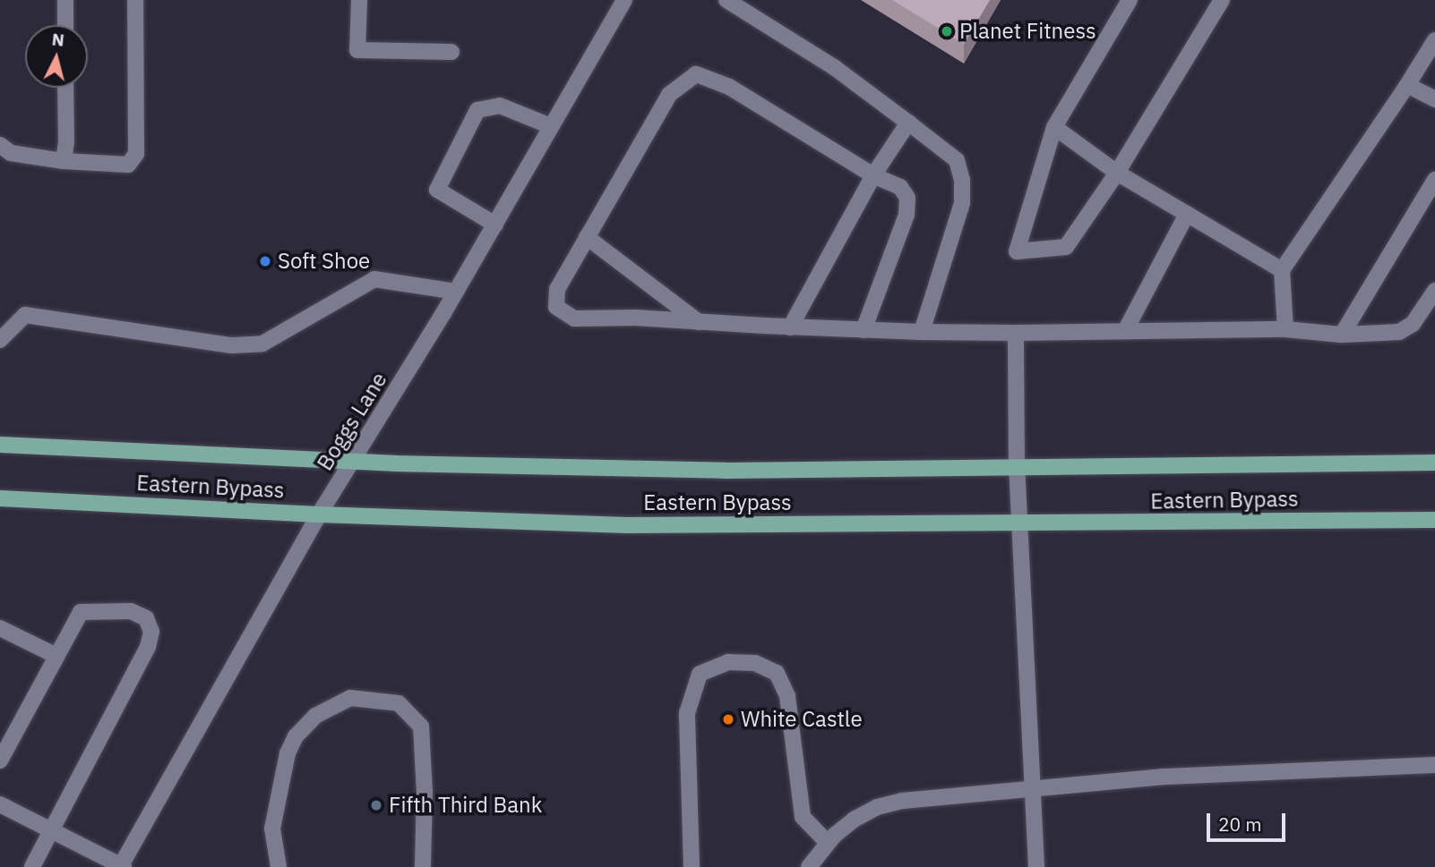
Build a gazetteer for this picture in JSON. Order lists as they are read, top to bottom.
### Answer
{
  "streets": {
    "main road": ["Eastern Bypass"],
    "street": ["Boggs Lane"]
  },
  "crossings": [
    ["Boggs Lane", "Eastern Bypass"]
  ],
  "places": [
    "Planet Fitness",
    "Soft Shoe",
    "White Castle",
    "Fifth Third Bank"
  ],
  "scale_bar": "20 m",
  "north": "top"
}
